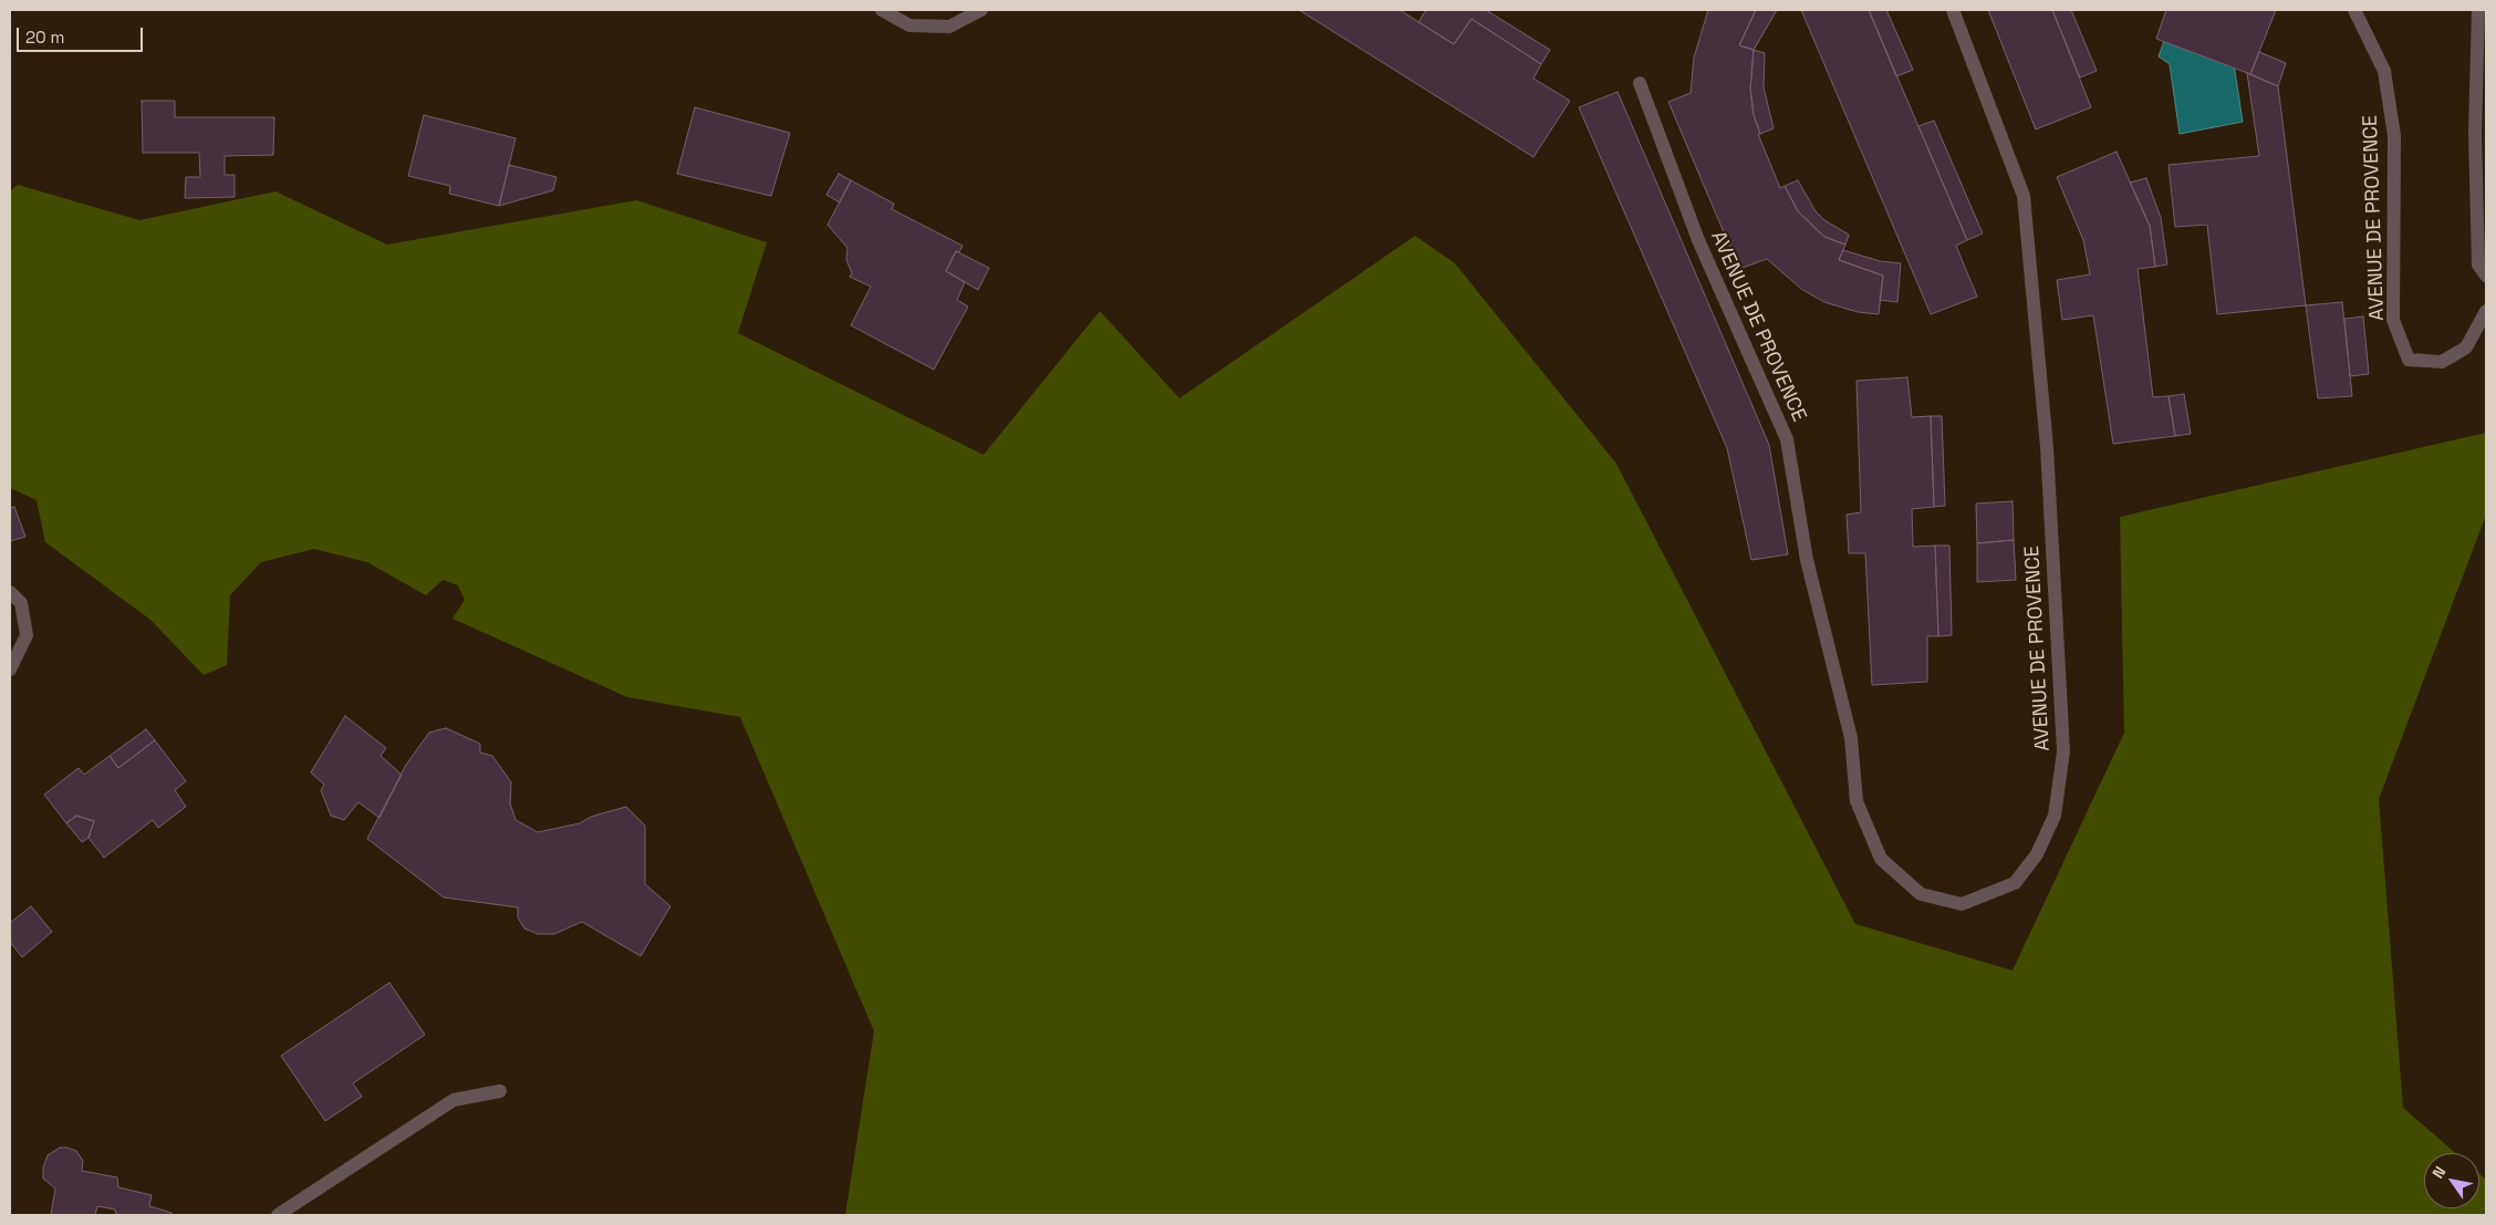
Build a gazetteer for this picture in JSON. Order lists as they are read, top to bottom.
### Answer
{
  "streets": {
    "street": ["AVENUE DE PROVENCE"]
  },
  "scale_bar": "20 m",
  "north": "top left"
}
